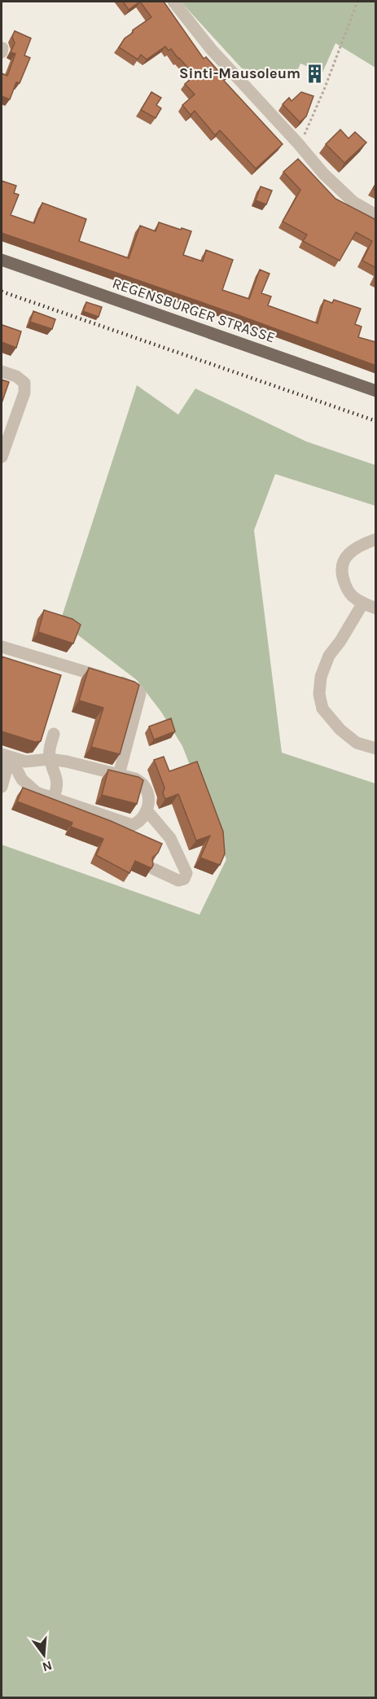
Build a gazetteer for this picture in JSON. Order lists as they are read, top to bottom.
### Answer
{
  "streets": {
    "main road": ["REGENSBURGER STRASSE"]
  },
  "places": {
    "building": ["Sinti-Mausoleum"]
  },
  "north": "bottom"
}
